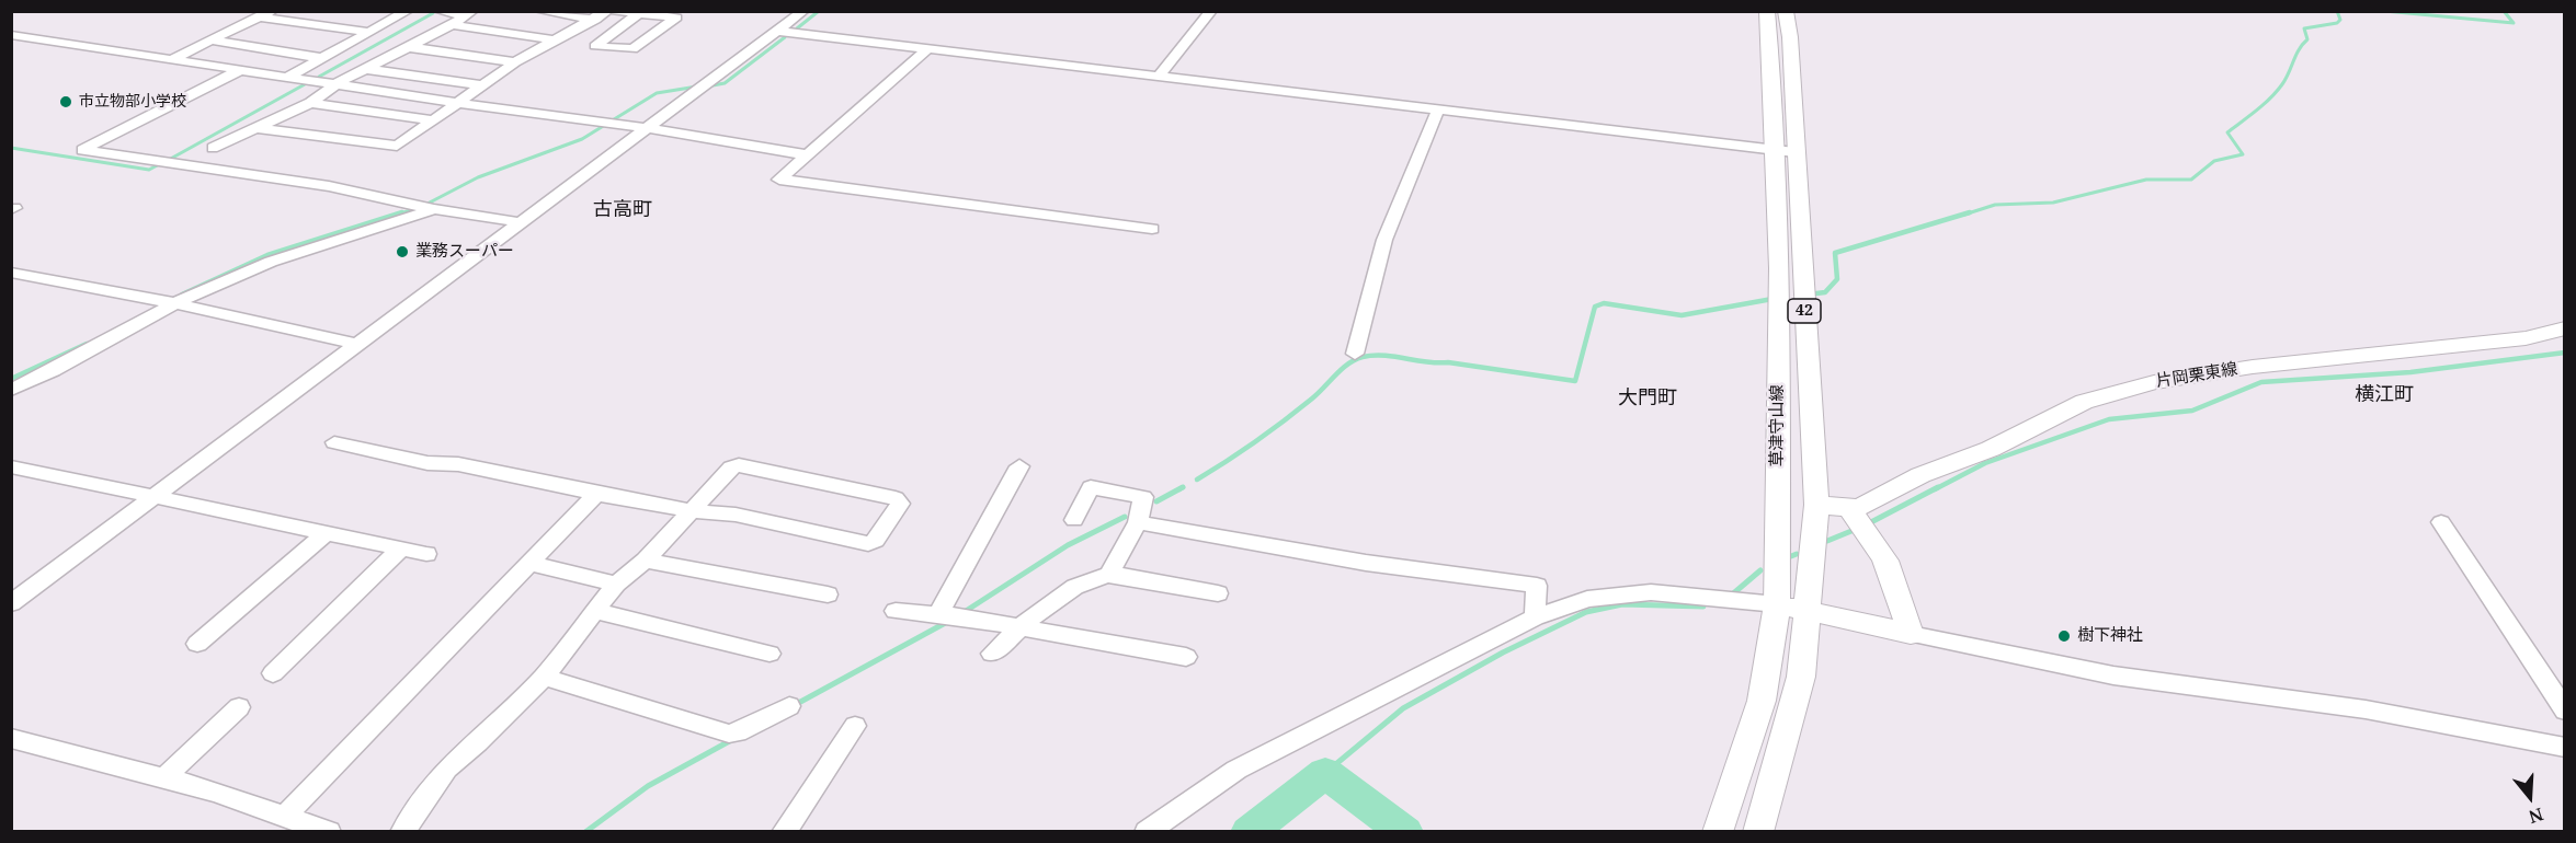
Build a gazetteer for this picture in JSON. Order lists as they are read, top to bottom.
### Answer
{
  "streets": {
    "main road": ["42", "片岡栗東線", "草津守山線"]
  },
  "districts": ["古高町", "横江町", "大門町"],
  "places": ["市立物部小学校", "業務スーパー", "樹下神社"],
  "north": "bottom"
}
